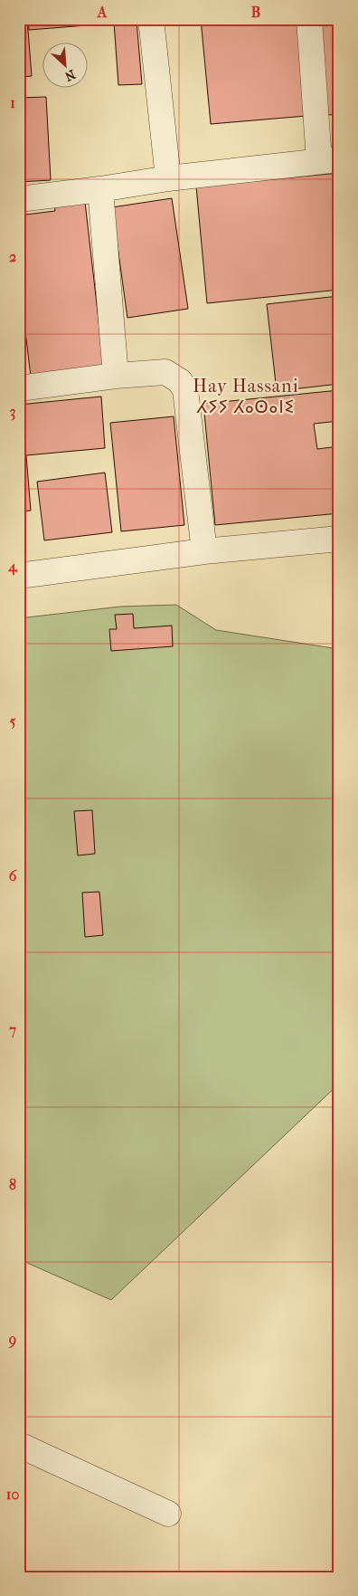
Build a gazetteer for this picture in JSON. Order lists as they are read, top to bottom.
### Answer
{
  "districts": ["Hay Hassani ⵃⵢⵢ ⵃⴰⵙⴰⵏⵉ"],
  "north": "bottom right",
  "grid": {
    "columns": ["A", "B"],
    "rows": [
      "1",
      "2",
      "3",
      "4",
      "5",
      "6",
      "7",
      "8",
      "9",
      "10"
    ]
  }
}
